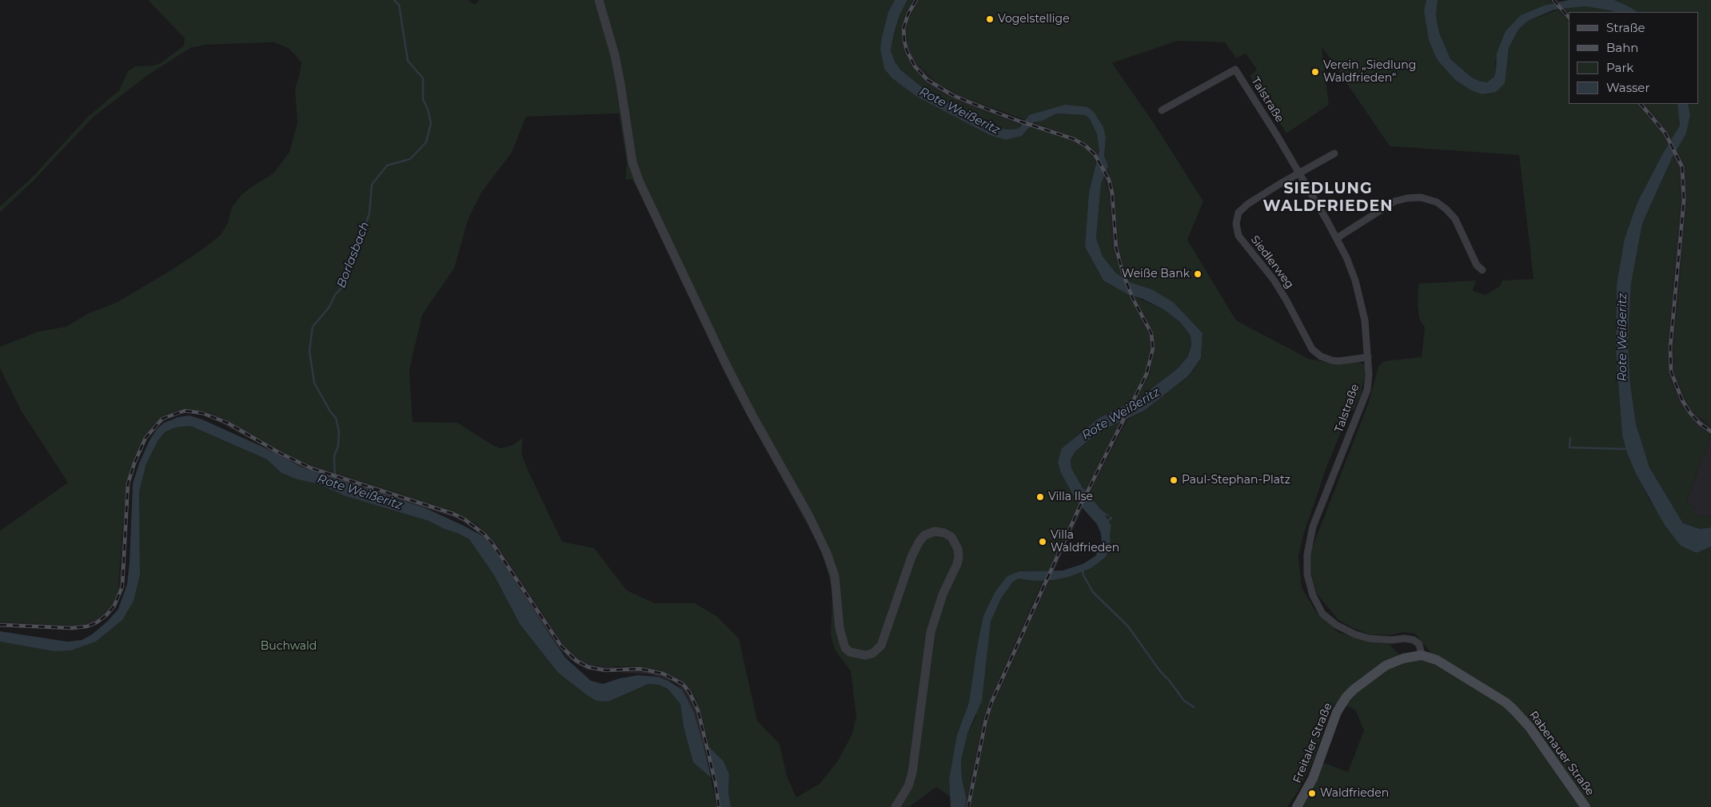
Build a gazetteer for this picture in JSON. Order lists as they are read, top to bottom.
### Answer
{
  "streets": {
    "main road": ["Freitaler Straße", "Rabenauer Straße"],
    "street": ["Talstraße", "Siedlerweg"]
  },
  "crossings": [
    ["Talstraße", "Siedlerweg"],
    ["Talstraße", "Rabenauer Straße"],
    ["Freitaler Straße", "Rabenauer Straße"]
  ],
  "districts": ["SIEDLUNG WALDFRIEDEN"],
  "water": ["Rote Weißeritz", "Borlasbach"],
  "parks": ["Buchwald"],
  "places": [
    "Vogelstellige",
    "Verein „Siedlung Waldfrieden“",
    "Weiße Bank",
    "Paul-Stephan-Platz",
    "Villa Ilse",
    "Villa Waldfrieden",
    "Waldfrieden"
  ],
  "legend": [
    "Straße",
    "Bahn",
    "Park",
    "Wasser"
  ]
}
